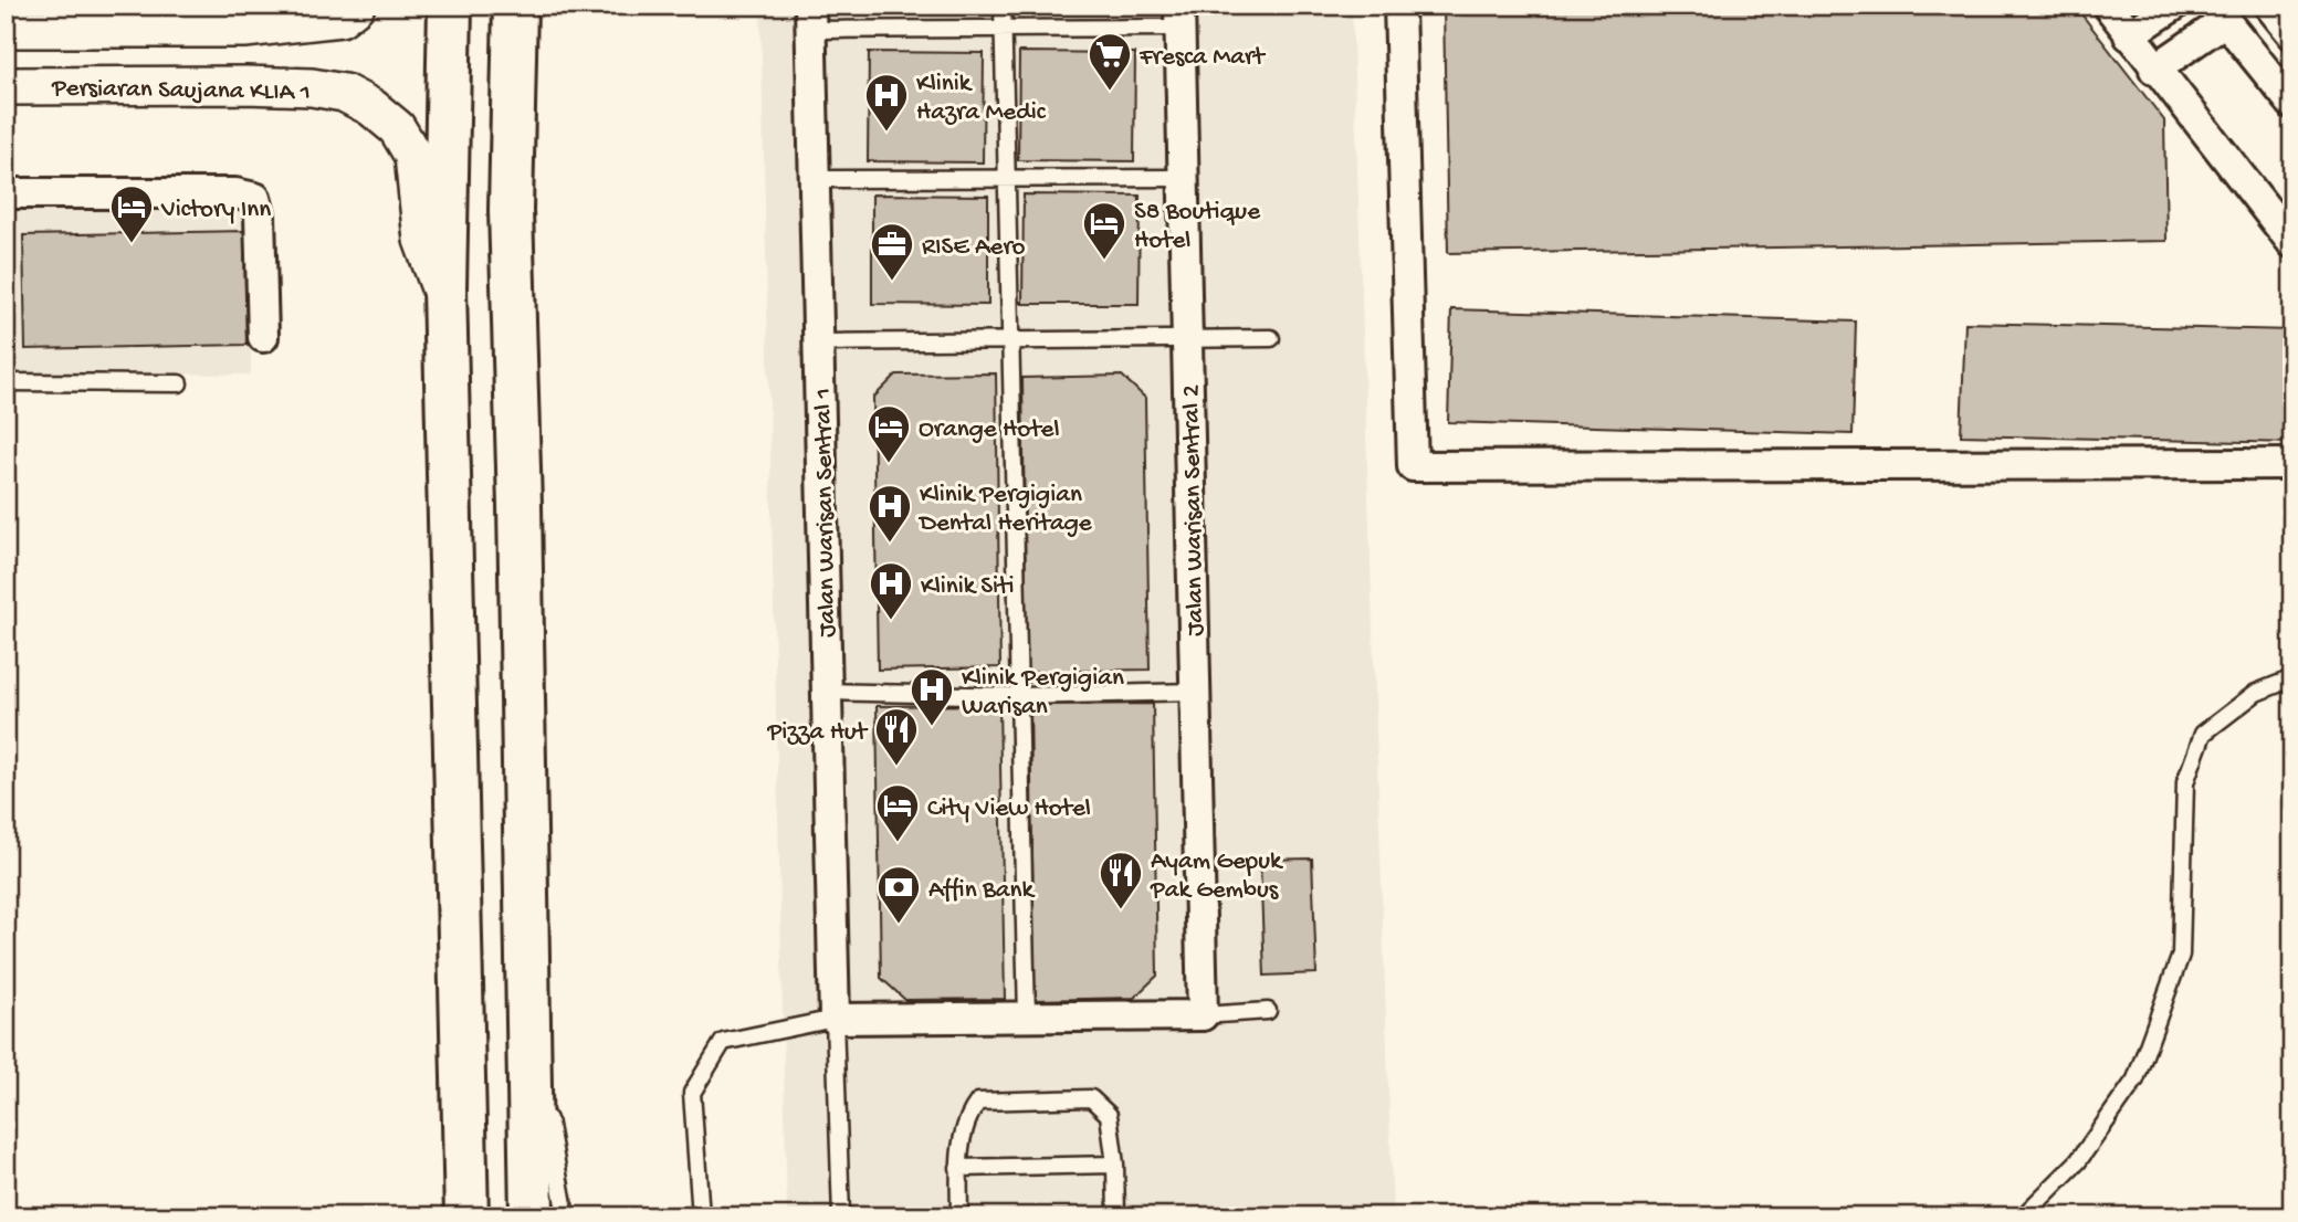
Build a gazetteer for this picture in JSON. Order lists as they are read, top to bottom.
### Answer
{
  "streets": {
    "street": ["Persiaran Saujana KLIA 1", "Jalan Warisan Sentral 2", "Jalan Warisan Sentral 1"]
  },
  "places": {
    "supermarket": ["Fresca Mart"],
    "hospital": [
      "Klinik Hazra Medic",
      "Klinik Pergigian Dental Heritage",
      "Klinik Siti",
      "Klinik Pergigian Warisan"
    ],
    "hotel": [
      "Victory Inn",
      "S8 Boutique Hotel",
      "Orange Hotel",
      "City View Hotel"
    ],
    "office": ["RISE Aero"],
    "restaurant": ["Pizza Hut", "Ayam Gepuk Pak Gembus"],
    "bank": ["Affin Bank"]
  }
}
